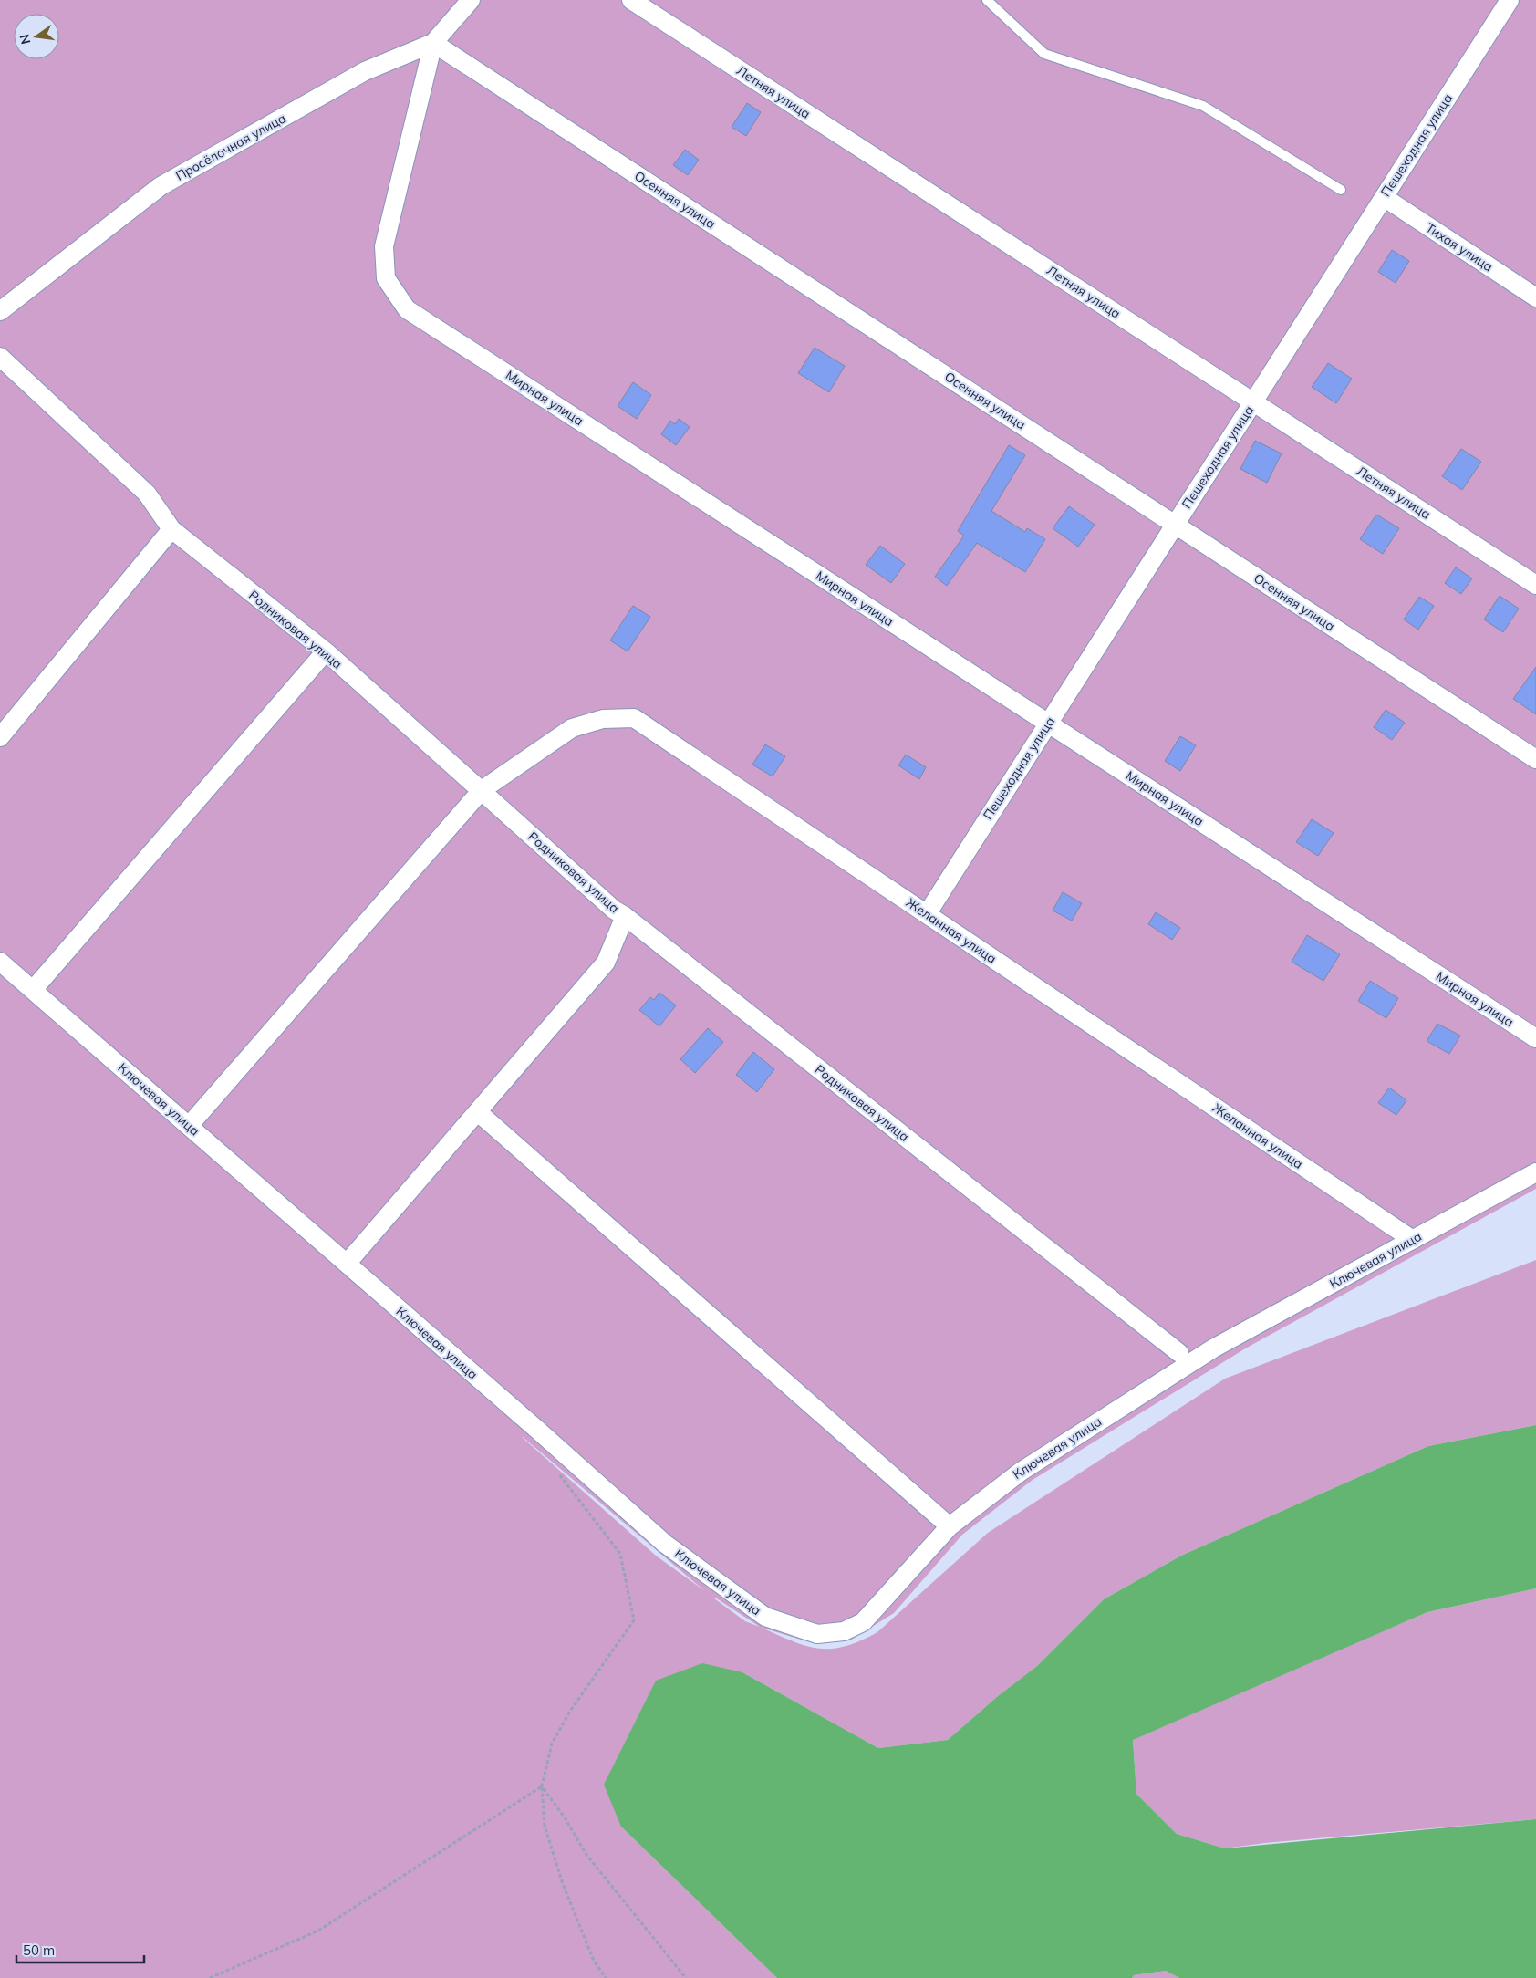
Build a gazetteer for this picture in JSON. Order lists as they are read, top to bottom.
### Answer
{
  "streets": {
    "street": [
      "Летняя улица",
      "Пешеходная улица",
      "Просёлочная улица",
      "Осенняя улица",
      "Тихая улица",
      "Мирная улица",
      "Родниковая улица",
      "Желанная улица",
      "Ключевая улица"
    ]
  },
  "crossings": [
    ["Летняя улица", "Пешеходная улица"],
    ["Пешеходная улица", "Осенняя улица"],
    ["Пешеходная улица", "Тихая улица"],
    ["Пешеходная улица", "Мирная улица"],
    ["Пешеходная улица", "Желанная улица"],
    ["Просёлочная улица", "Осенняя улица"],
    ["Просёлочная улица", "Мирная улица"],
    ["Осенняя улица", "Мирная улица"],
    ["Родниковая улица", "Желанная улица"],
    ["Желанная улица", "Ключевая улица"]
  ],
  "scale_bar": "50 m",
  "north": "left"
}
